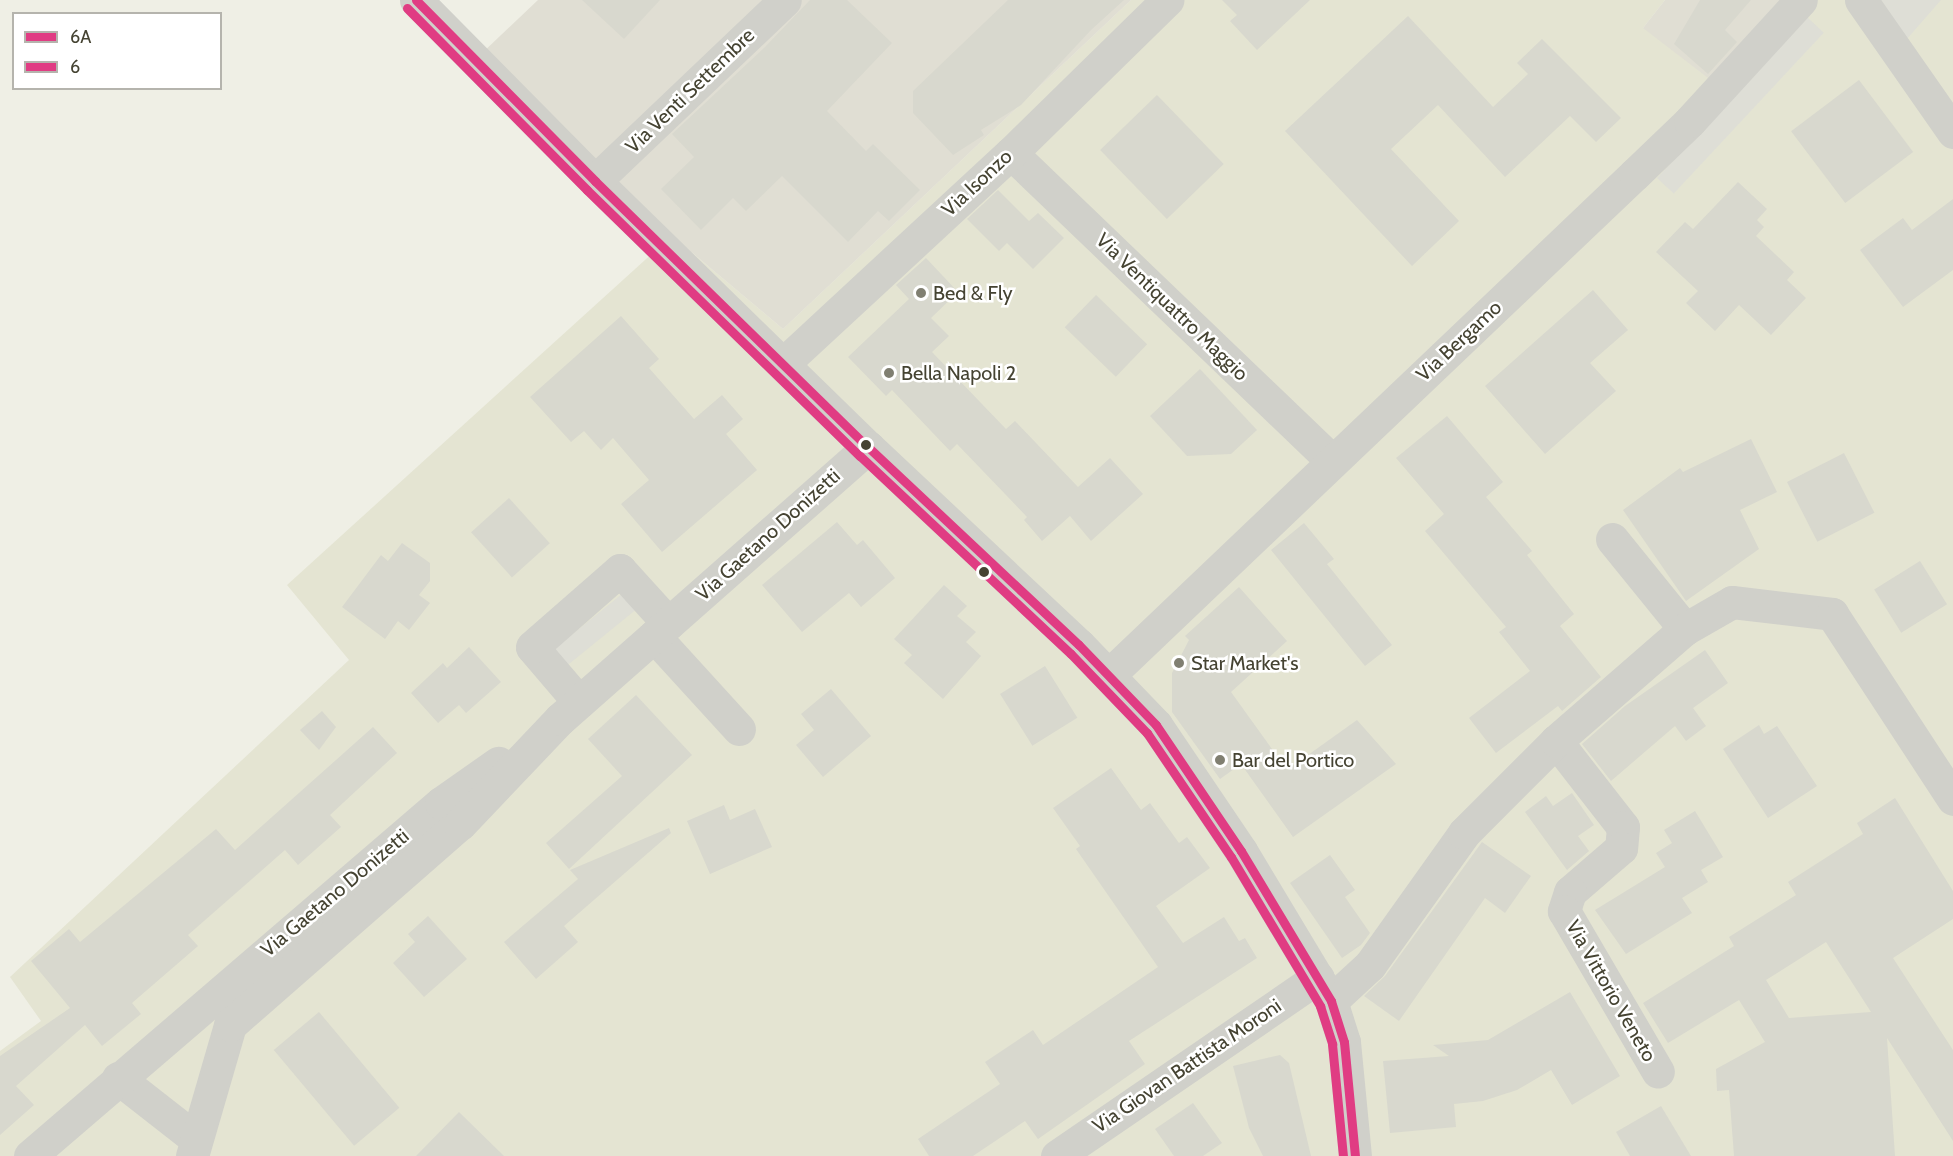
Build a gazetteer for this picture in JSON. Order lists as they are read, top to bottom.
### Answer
{
  "streets": {
    "street": [
      "Via Venti Settembre",
      "Via Isonzo",
      "Via Ventiquattro Maggio",
      "Via Bergamo",
      "Via Gaetano Donizetti",
      "Via Vittorio Veneto",
      "Via Giovan Battista Moroni"
    ]
  },
  "crossings": [
    ["Via Isonzo", "Via Ventiquattro Maggio"],
    ["Via Ventiquattro Maggio", "Via Bergamo"]
  ],
  "places": [
    "Bed & Fly",
    "Bella Napoli 2",
    "Star Market's",
    "Bar del Portico"
  ],
  "lines": ["transit line 6A", "transit line 6"],
  "legend": ["6A", "6"]
}
